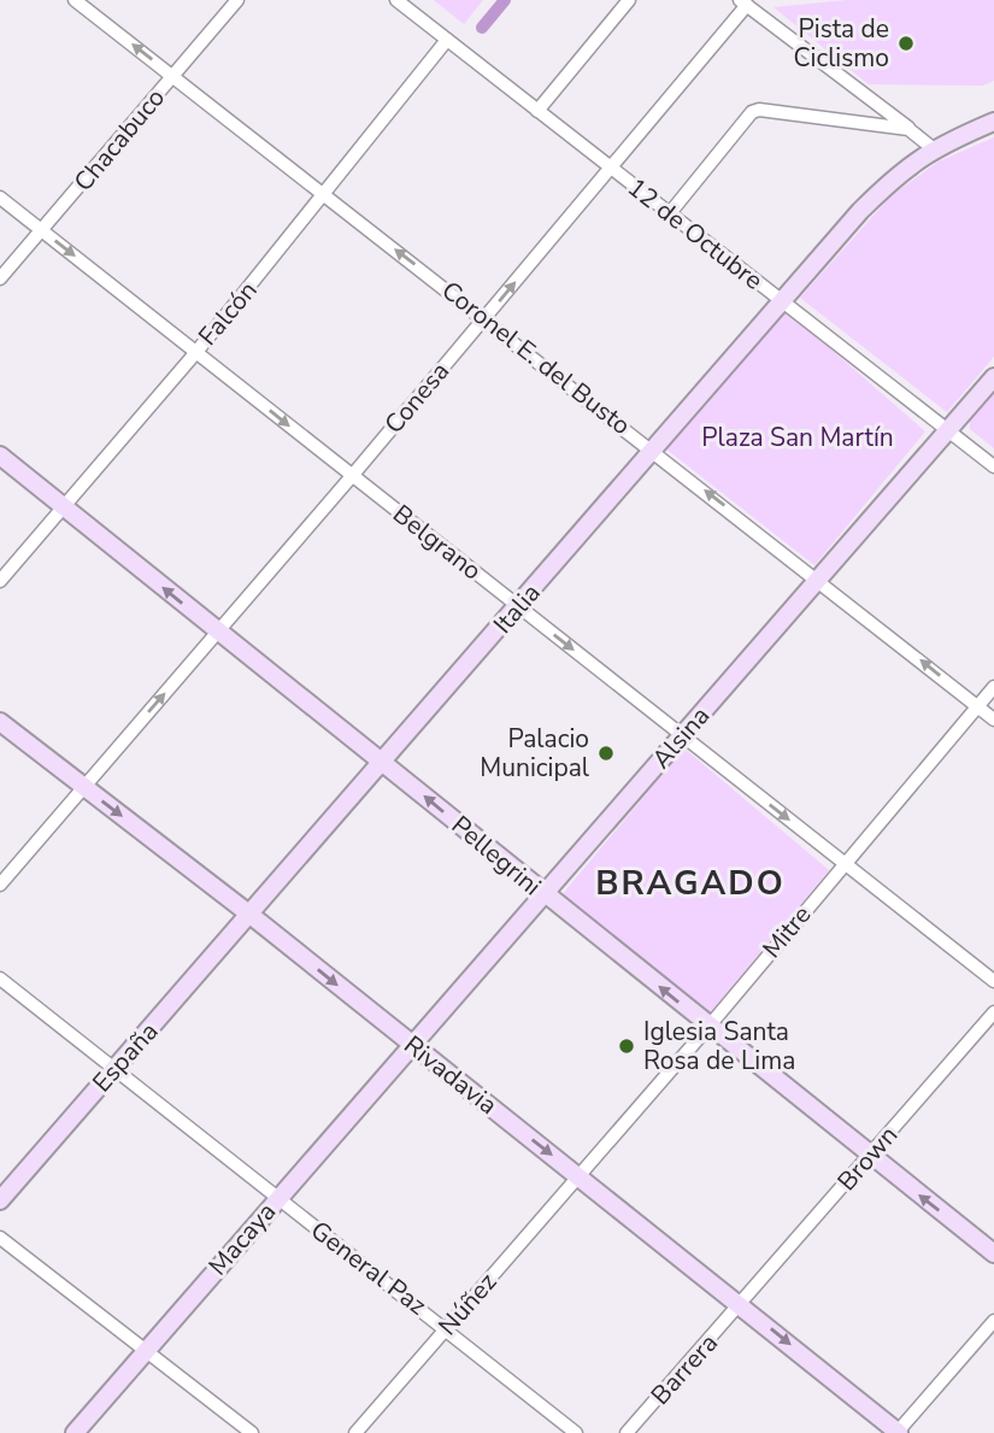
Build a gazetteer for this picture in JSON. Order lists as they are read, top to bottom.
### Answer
{
  "streets": {
    "main road": [
      "Italia",
      "Alsina",
      "Pellegrini",
      "España",
      "Rivadavia",
      "Macaya"
    ],
    "street": [
      "Chacabuco",
      "12 de Octubre",
      "Falcón",
      "Coronel E. del Busto",
      "Conesa",
      "Belgrano",
      "Mitre",
      "Brown",
      "General Paz",
      "Núñez",
      "Barrera"
    ]
  },
  "crossings": [
    ["Chacabuco", "Coronel E. del Busto"],
    ["Chacabuco", "Belgrano"],
    ["12 de Octubre", "Falcón"],
    ["12 de Octubre", "Conesa"],
    ["12 de Octubre", "Italia"],
    ["12 de Octubre", "Alsina"],
    ["Falcón", "Coronel E. del Busto"],
    ["Falcón", "Belgrano"],
    ["Falcón", "Pellegrini"],
    ["Coronel E. del Busto", "Conesa"],
    ["Coronel E. del Busto", "Italia"],
    ["Coronel E. del Busto", "Alsina"],
    ["Coronel E. del Busto", "Mitre"],
    ["Conesa", "Belgrano"],
    ["Conesa", "Pellegrini"],
    ["Conesa", "Rivadavia"],
    ["Belgrano", "Italia"],
    ["Belgrano", "Alsina"],
    ["Belgrano", "Mitre"],
    ["Italia", "Pellegrini"],
    ["Italia", "España"],
    ["Italia", "Rivadavia"],
    ["Alsina", "Pellegrini"],
    ["Alsina", "Rivadavia"],
    ["Alsina", "Macaya"],
    ["Pellegrini", "Mitre"],
    ["Pellegrini", "Brown"],
    ["Mitre", "Rivadavia"],
    ["Mitre", "Núñez"],
    ["España", "Rivadavia"],
    ["España", "General Paz"],
    ["Rivadavia", "Brown"],
    ["Rivadavia", "Macaya"],
    ["Rivadavia", "Núñez"],
    ["Rivadavia", "Barrera"],
    ["Brown", "Barrera"],
    ["Macaya", "General Paz"],
    ["General Paz", "Núñez"]
  ],
  "one_way": [
    "Coronel E. del Busto",
    "Belgrano",
    "Pellegrini",
    "Rivadavia"
  ],
  "districts": ["BRAGADO"],
  "parks": ["Plaza San Martín"],
  "places": ["Pista de Ciclismo", "Palacio Municipal", "Iglesia Santa Rosa de Lima"]
}
